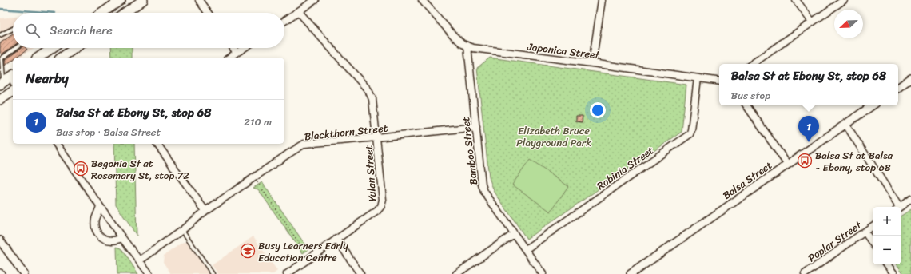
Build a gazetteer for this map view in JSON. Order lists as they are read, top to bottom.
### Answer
{
  "streets": {
    "street": [
      "Japonica Street",
      "Blackthorn Street",
      "Bamboo Street",
      "Robinia Street",
      "Yulan Street",
      "Balsa Street",
      "Poplar Street"
    ]
  },
  "crossings": [
    ["Japonica Street", "Bamboo Street"],
    ["Japonica Street", "Robinia Street"],
    ["Blackthorn Street", "Bamboo Street"],
    ["Blackthorn Street", "Yulan Street"],
    ["Bamboo Street", "Robinia Street"]
  ],
  "parks": ["Elizabeth Bruce Playground Park"],
  "places": {
    "bus stop": ["Balsa St at Balsa - Ebony, stop 68", "Begonia St at Rosemary St, stop 72"],
    "school or university": ["Busy Learners Early Education Centre"]
  },
  "north": "bottom left",
  "page": {
    "search": "Search here",
    "heading": "Nearby",
    "popup": ["Balsa St at Ebony St, stop 68", "Bus stop"],
    "list": [
      {
        "mark": "1",
        "name": "Balsa St at Ebony St, stop 68",
        "note": "Bus stop · Balsa Street",
        "value": "210 m"
      }
    ],
    "pins": "1",
    "map_buttons": ["+", "−"]
  }
}
